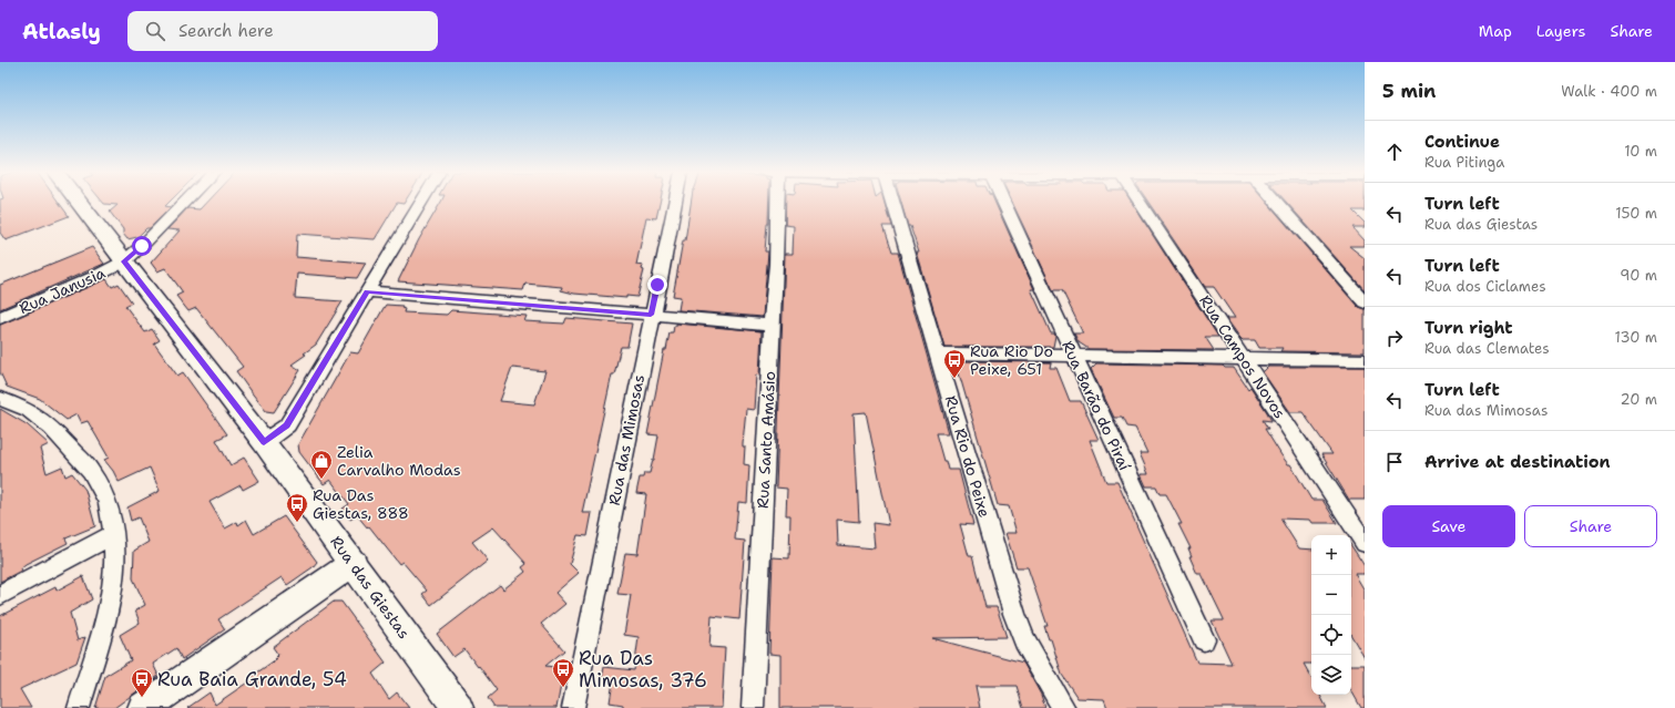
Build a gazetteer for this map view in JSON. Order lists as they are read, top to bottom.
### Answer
{
  "streets": {
    "main road": ["Rua das Giestas"],
    "street": [
      "Rua Janusia",
      "Rua Campos Novos",
      "Rua Barão do Piraí",
      "Rua das Mimosas",
      "Rua Santo Amásio",
      "Rua Rio do Peixe"
    ]
  },
  "crossings": [
    ["Rua Janusia", "Rua das Giestas"]
  ],
  "places": {
    "bus stop": [
      "Rua Rio Do Peixe, 651",
      "Rua Das Giestas, 888",
      "Rua Das Mimosas, 376",
      "Rua Baia Grande, 54"
    ],
    "shop": ["Zelia Carvalho Modas"]
  },
  "page": {
    "header": "Atlasly",
    "search": "Search here",
    "nav": ["Map", "Layers", "Share"],
    "heading": ["5 min", "Walk · 400 m"],
    "list": [
      ["Continue", "Rua Pitinga", "10 m"],
      ["Turn left", "Rua das Giestas", "150 m"],
      ["Turn left", "Rua dos Ciclames", "90 m"],
      ["Turn right", "Rua das Clemates", "130 m"],
      ["Turn left", "Rua das Mimosas", "20 m"],
      "Arrive at destination"
    ],
    "buttons": ["Save", "Share"],
    "map_buttons": ["+", "−"]
  }
}
